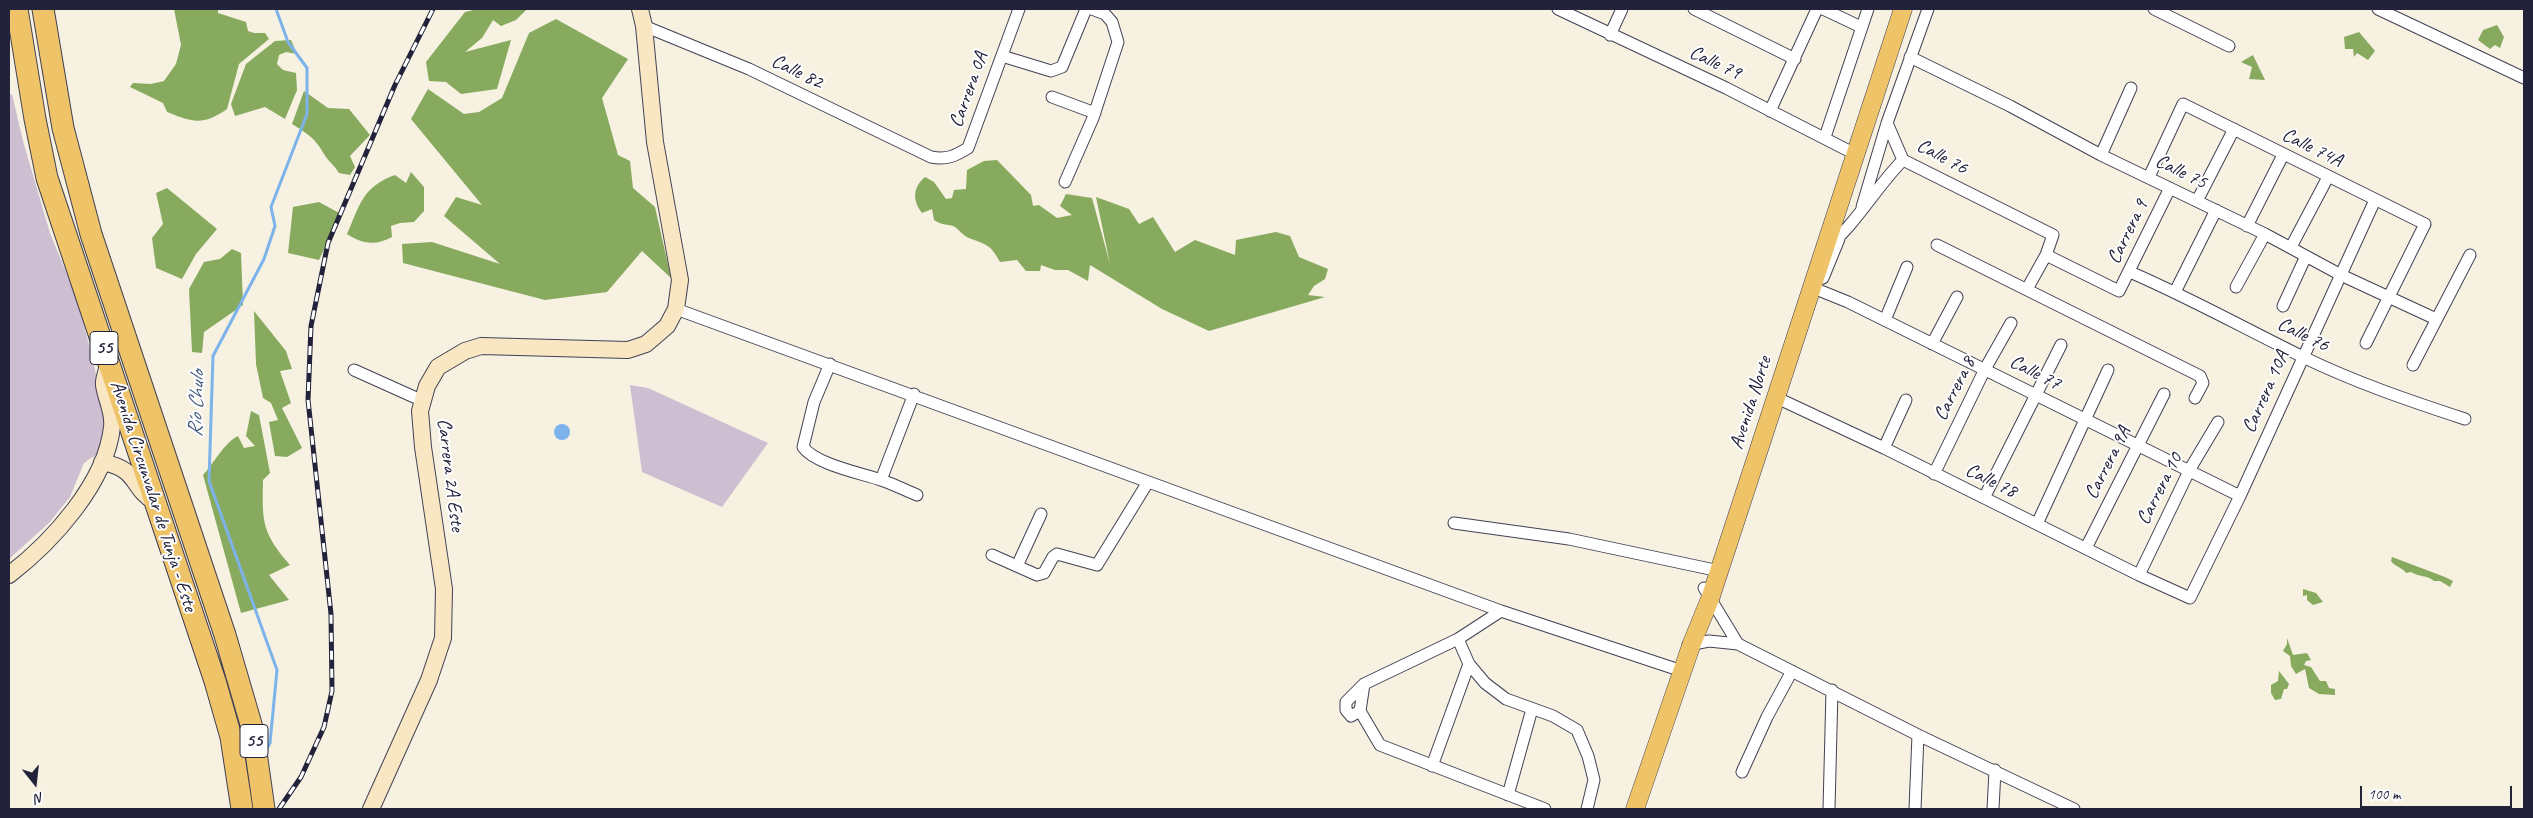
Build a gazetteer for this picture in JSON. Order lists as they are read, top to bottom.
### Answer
{
  "streets": {
    "highway": ["55", "Avenida Circunvalar de Tunja - Este"],
    "main road": ["Avenida Norte"],
    "street": [
      "Calle 79",
      "Calle 82",
      "Carrera 0A",
      "Calle 74A",
      "Calle 76",
      "Calle 75",
      "Carrera 9",
      "Calle 77",
      "Carrera 8",
      "Carrera 10A",
      "Carrera 9A",
      "Carrera 2A Este",
      "Calle 78",
      "Carrera 10"
    ]
  },
  "crossings": [
    ["Calle 79", "Avenida Norte"],
    ["Calle 82", "Carrera 0A"],
    ["Calle 74A", "Calle 75"],
    ["Calle 74A", "Carrera 10A"],
    ["Calle 76", "Carrera 9"],
    ["Calle 76", "Carrera 10A"],
    ["Calle 75", "Carrera 9"],
    ["Calle 75", "Carrera 10A"],
    ["Calle 77", "Carrera 8"],
    ["Calle 77", "Carrera 10A"],
    ["Calle 77", "Avenida Norte"],
    ["Calle 77", "Carrera 9A"],
    ["Calle 77", "Carrera 10"],
    ["Carrera 8", "Calle 78"],
    ["Carrera 10A", "Calle 78"],
    ["Avenida Norte", "Calle 78"],
    ["Carrera 9A", "Calle 78"],
    ["Calle 78", "Carrera 10"]
  ],
  "water": ["Río Chulo"],
  "scale_bar": "100 m",
  "north": "bottom"
}
